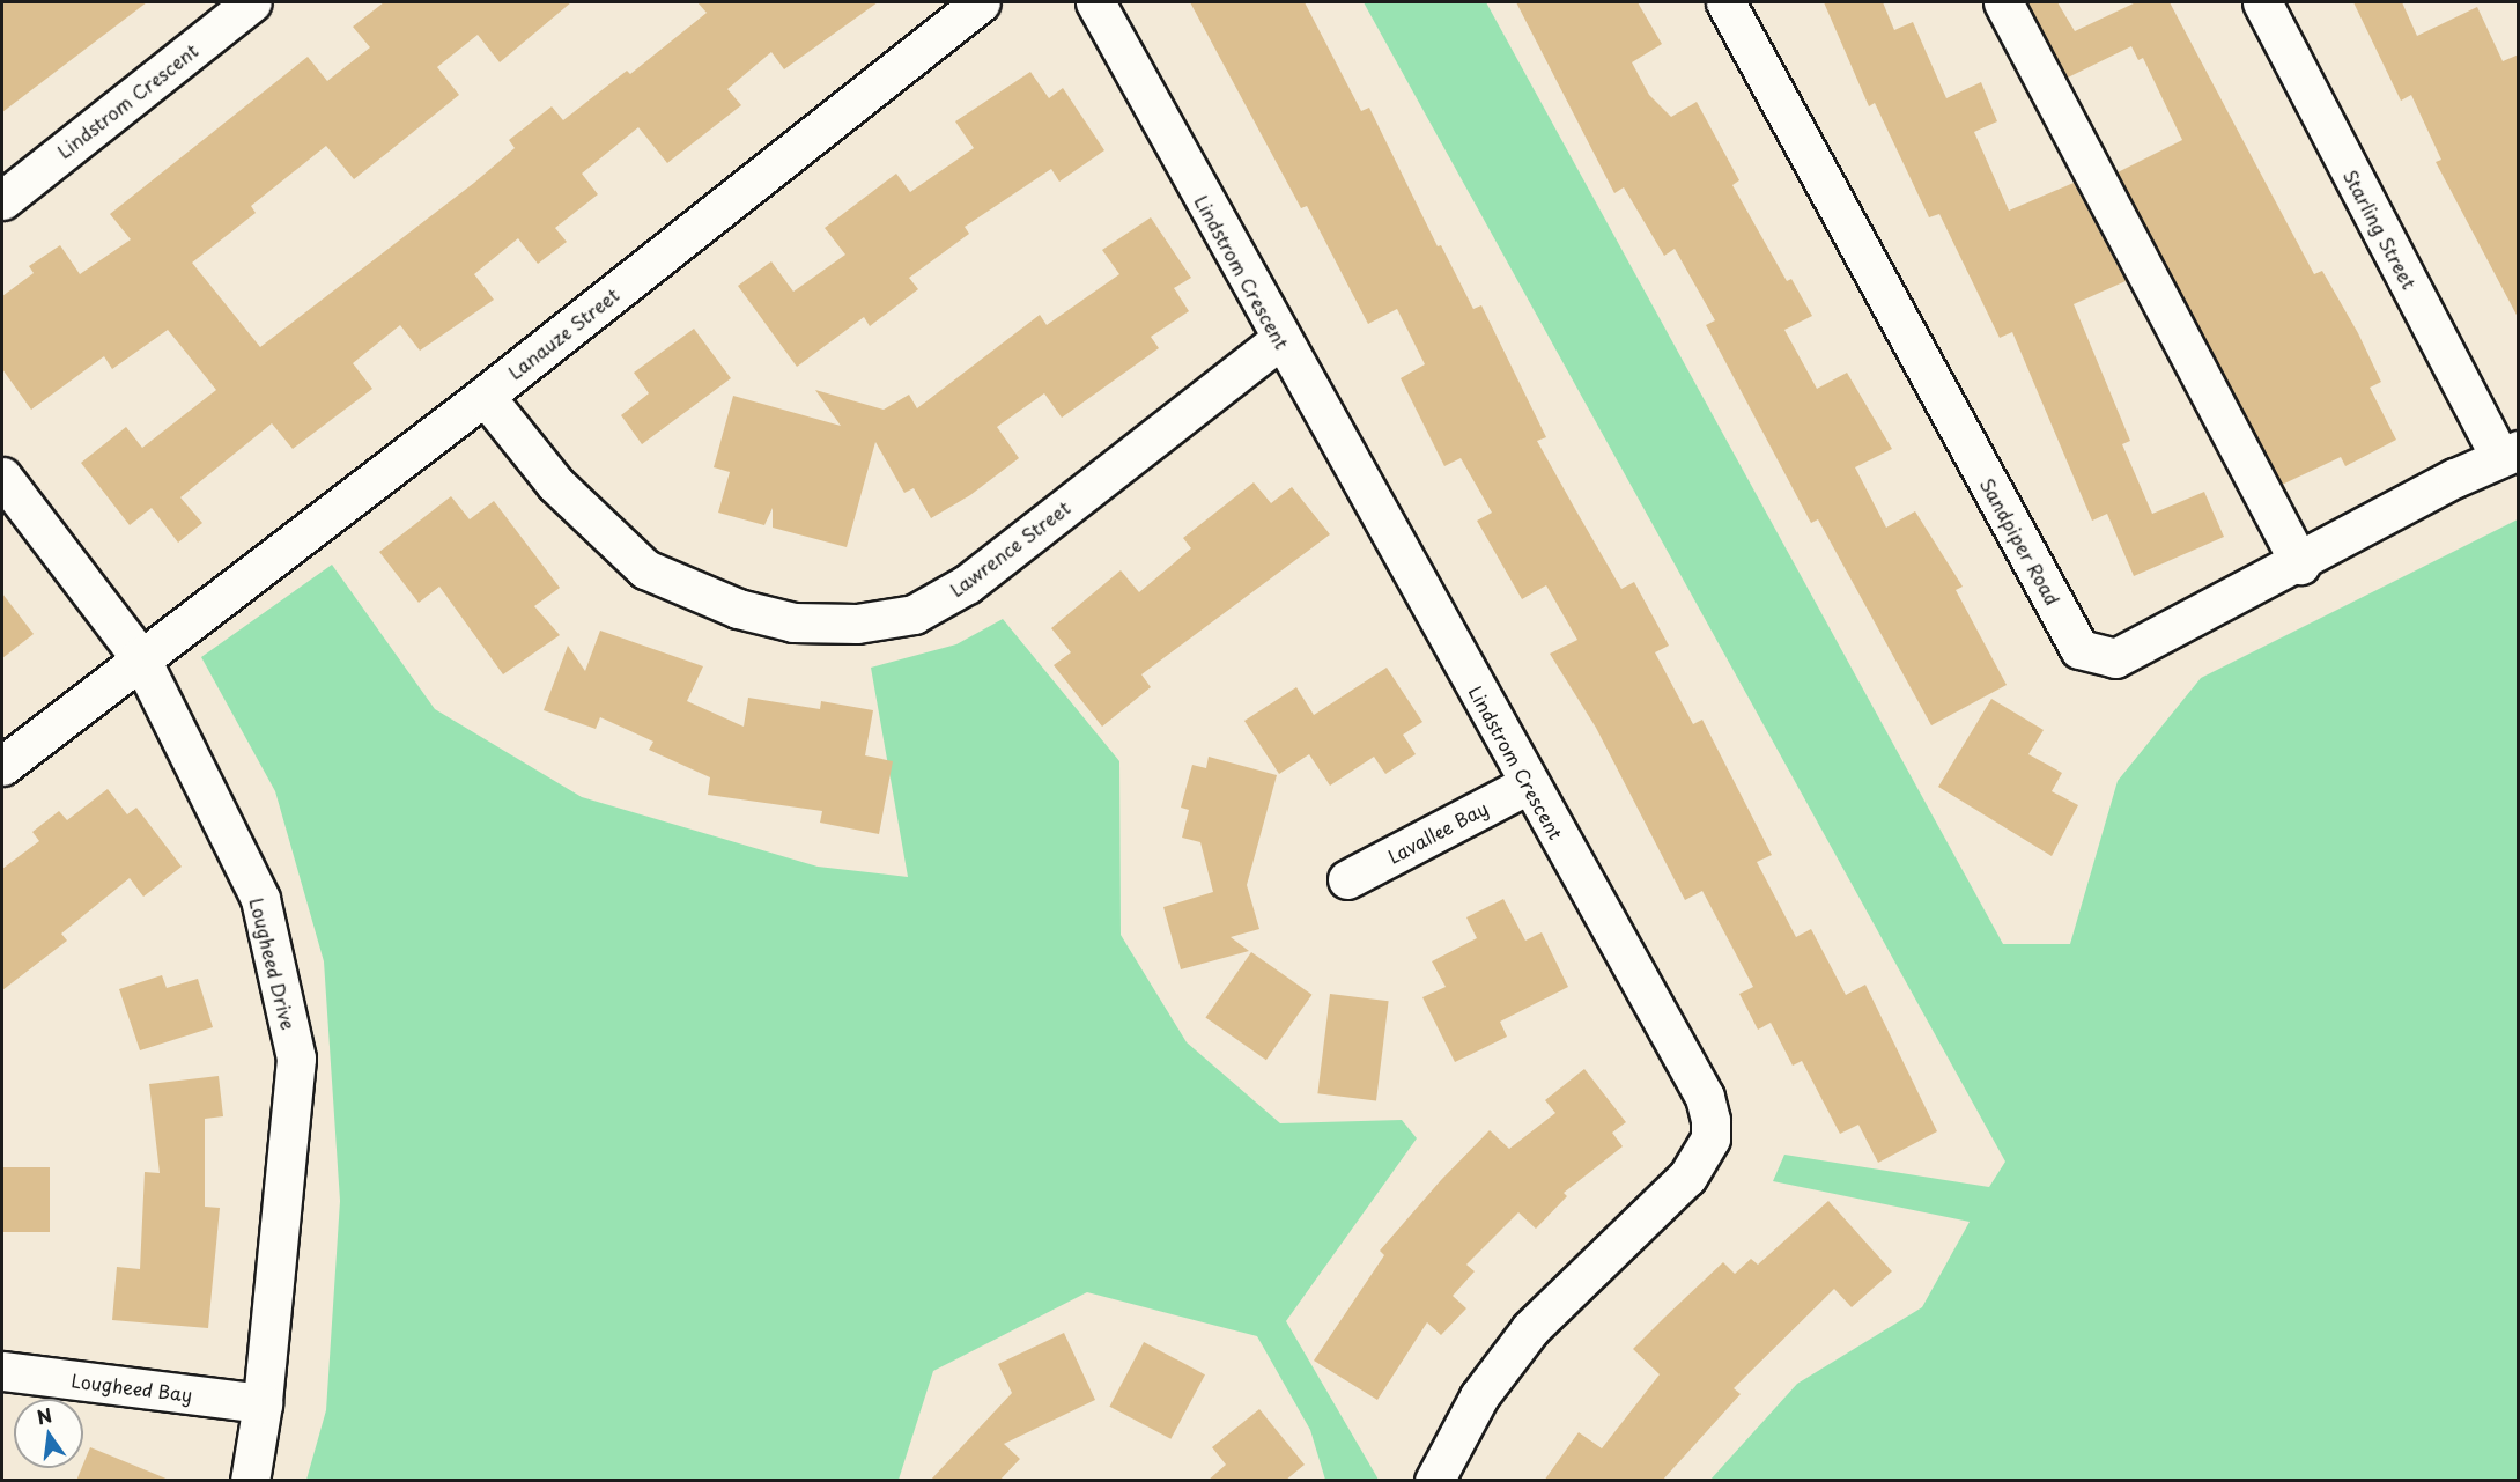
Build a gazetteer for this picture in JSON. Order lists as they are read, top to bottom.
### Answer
{
  "streets": {
    "street": [
      "Lindstrom Crescent",
      "Starling Street",
      "Lanauze Street",
      "Sandpiper Road",
      "Lawrence Street",
      "Lavallee Bay",
      "Lougheed Drive",
      "Lougheed Bay"
    ]
  },
  "crossings": [
    ["Lindstrom Crescent", "Lawrence Street"],
    ["Lindstrom Crescent", "Lavallee Bay"],
    ["Starling Street", "Sandpiper Road"],
    ["Lanauze Street", "Lawrence Street"],
    ["Lanauze Street", "Lougheed Drive"],
    ["Lougheed Drive", "Lougheed Bay"]
  ],
  "north": "top"
}
